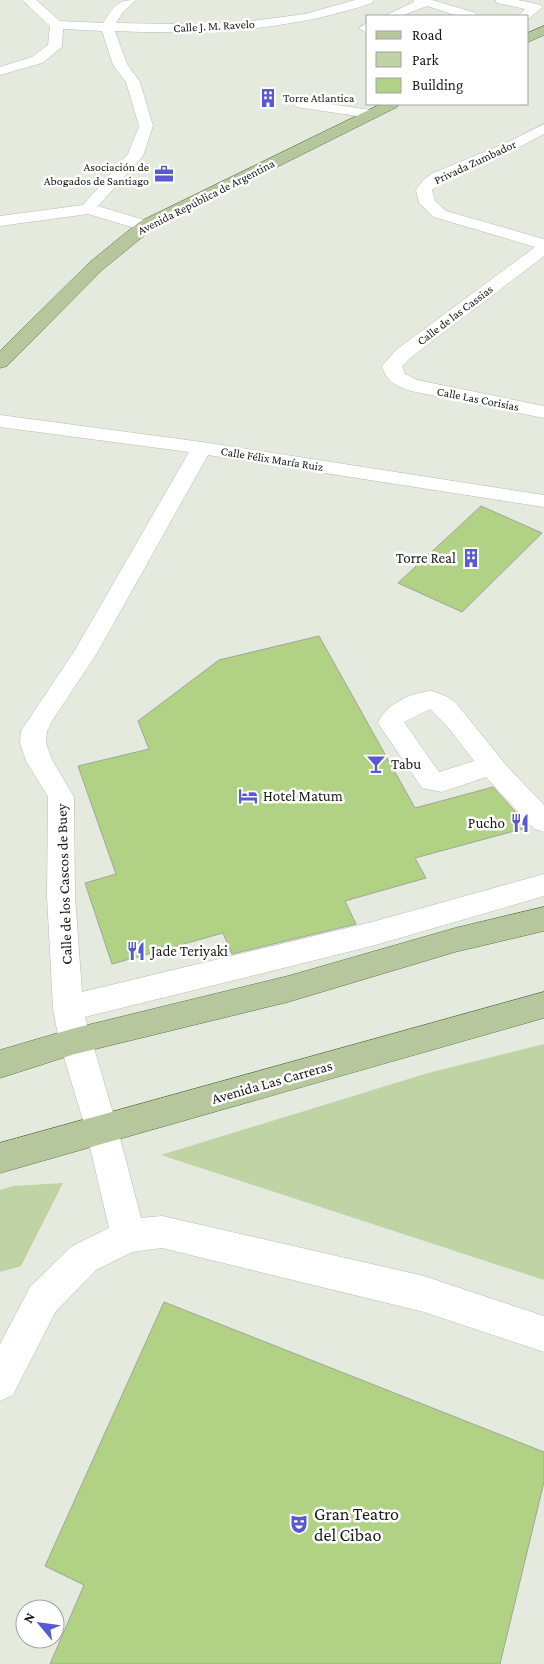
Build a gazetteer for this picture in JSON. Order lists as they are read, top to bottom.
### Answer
{
  "streets": {
    "main road": ["Avenida República de Argentina", "Avenida Las Carreras"],
    "street": [
      "Calle J. M. Ravelo",
      "Privada Zumbador",
      "Calle de las Cassias",
      "Calle Las Corisias",
      "Calle Félix María Ruiz",
      "Calle de los Cascos de Buey"
    ]
  },
  "crossings": [
    ["Calle de las Cassias", "Calle Las Corisias"],
    ["Calle Félix María Ruiz", "Calle de los Cascos de Buey"],
    ["Calle de los Cascos de Buey", "Avenida Las Carreras"]
  ],
  "places": {
    "building": ["Torre Atlantica", "Torre Real"],
    "office": ["Asociación de Abogados de Santiago"],
    "bar": ["Tabu"],
    "hotel": ["Hotel Matum"],
    "restaurant": ["Pucho", "Jade Teriyaki"],
    "theatre": ["Gran Teatro del Cibao"]
  },
  "legend": ["Road", "Park", "Building"],
  "north": "top left"
}
